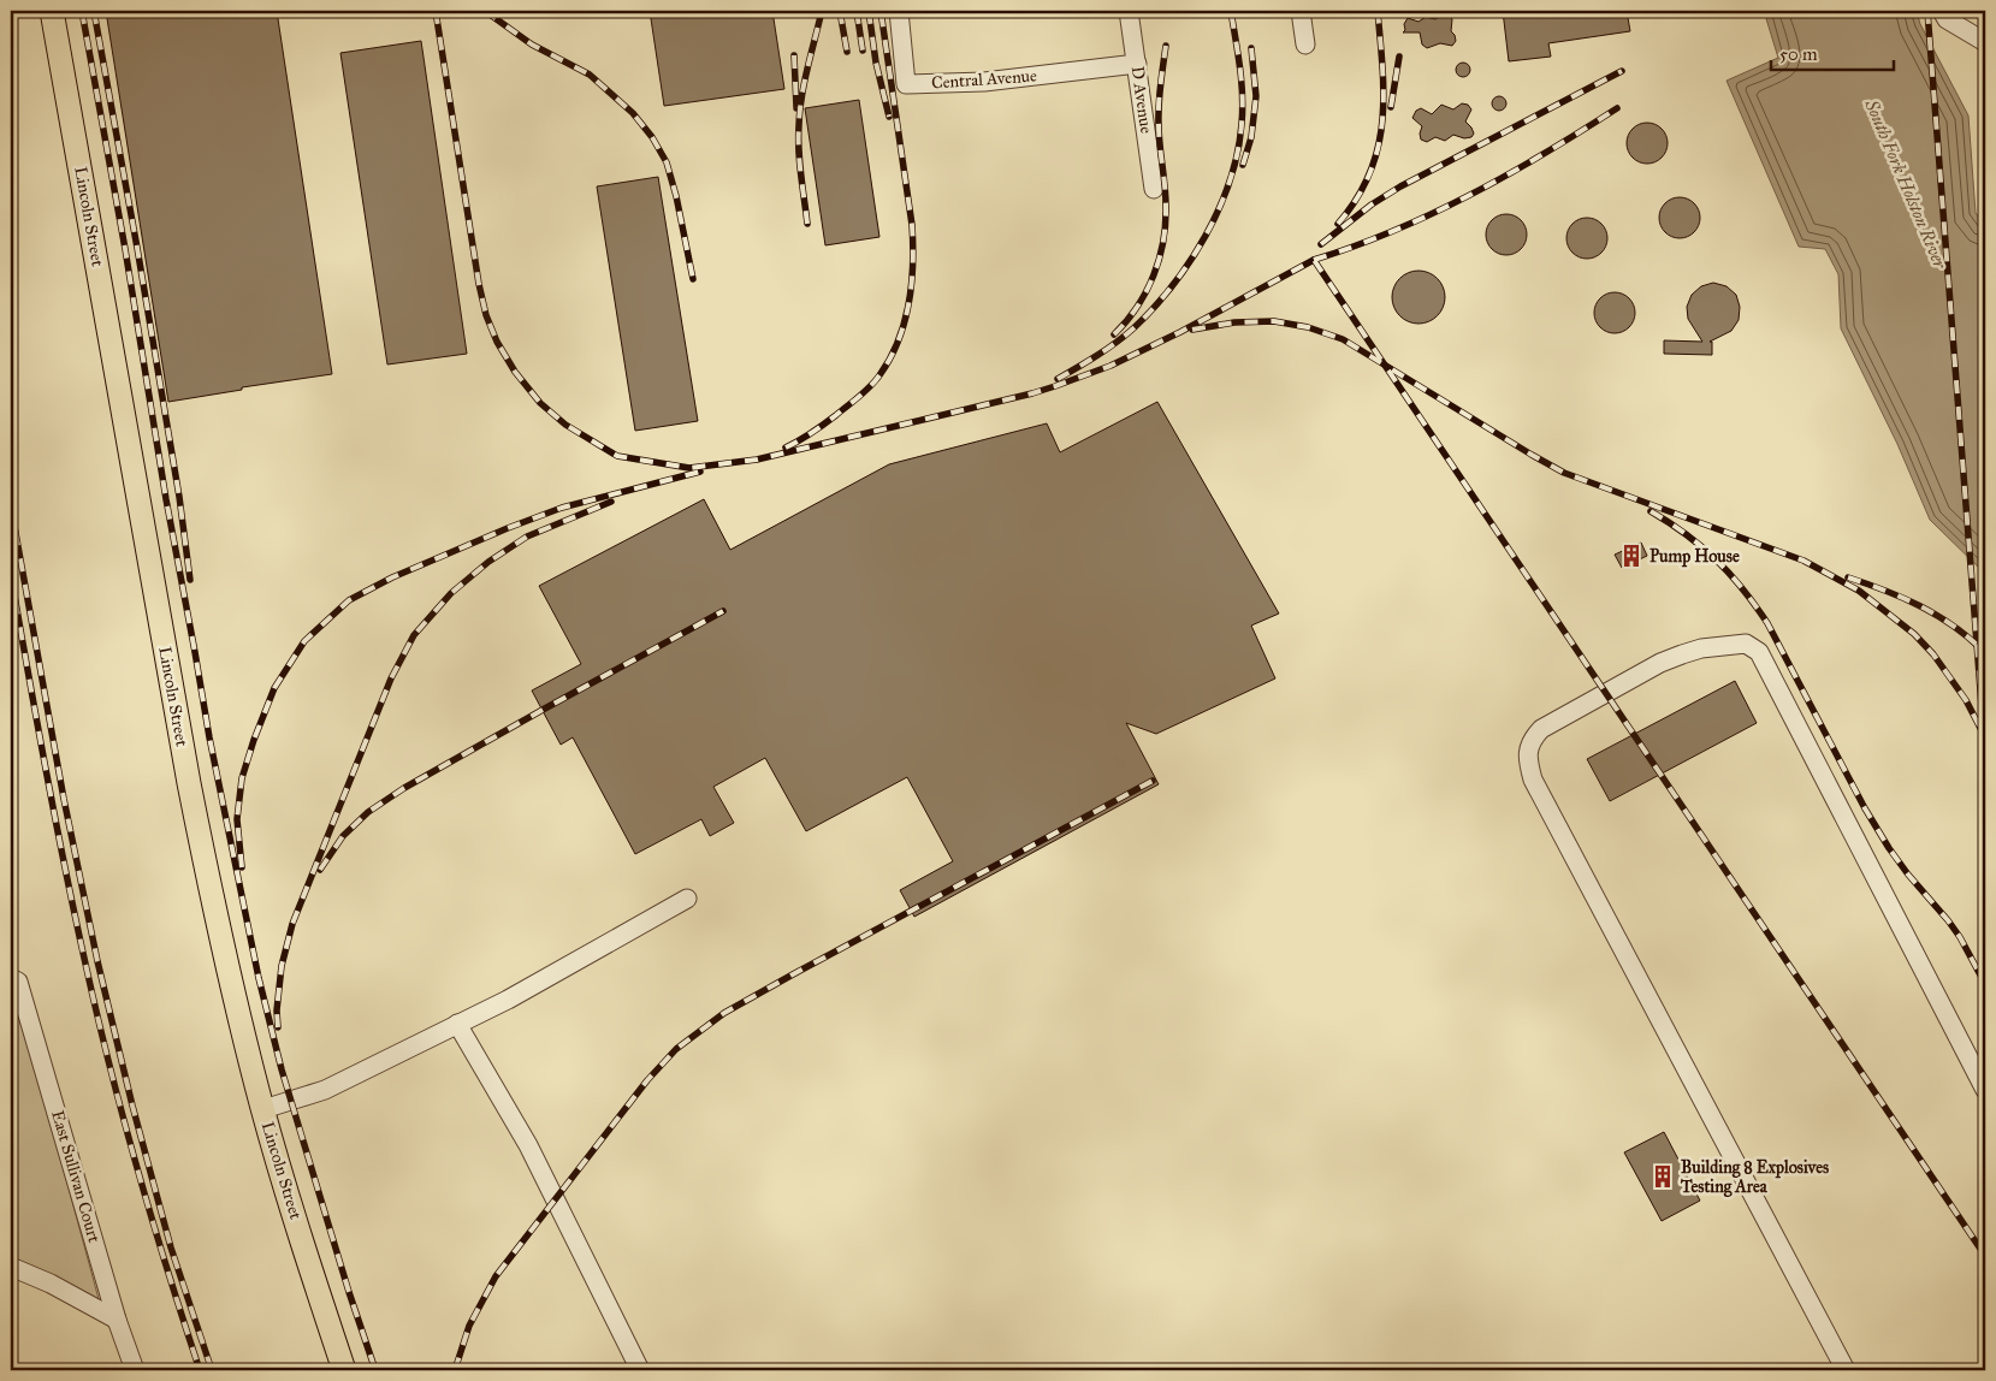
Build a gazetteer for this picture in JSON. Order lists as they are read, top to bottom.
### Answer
{
  "streets": {
    "main road": ["Lincoln Street"],
    "street": ["Central Avenue", "D Avenue", "East Sullivan Court"]
  },
  "crossings": [
    ["Central Avenue", "D Avenue"]
  ],
  "water": ["South Fork Holston River"],
  "places": {
    "building": ["Pump House", "Building 8 Explosives Testing Area"]
  },
  "scale_bar": "50 m"
}
